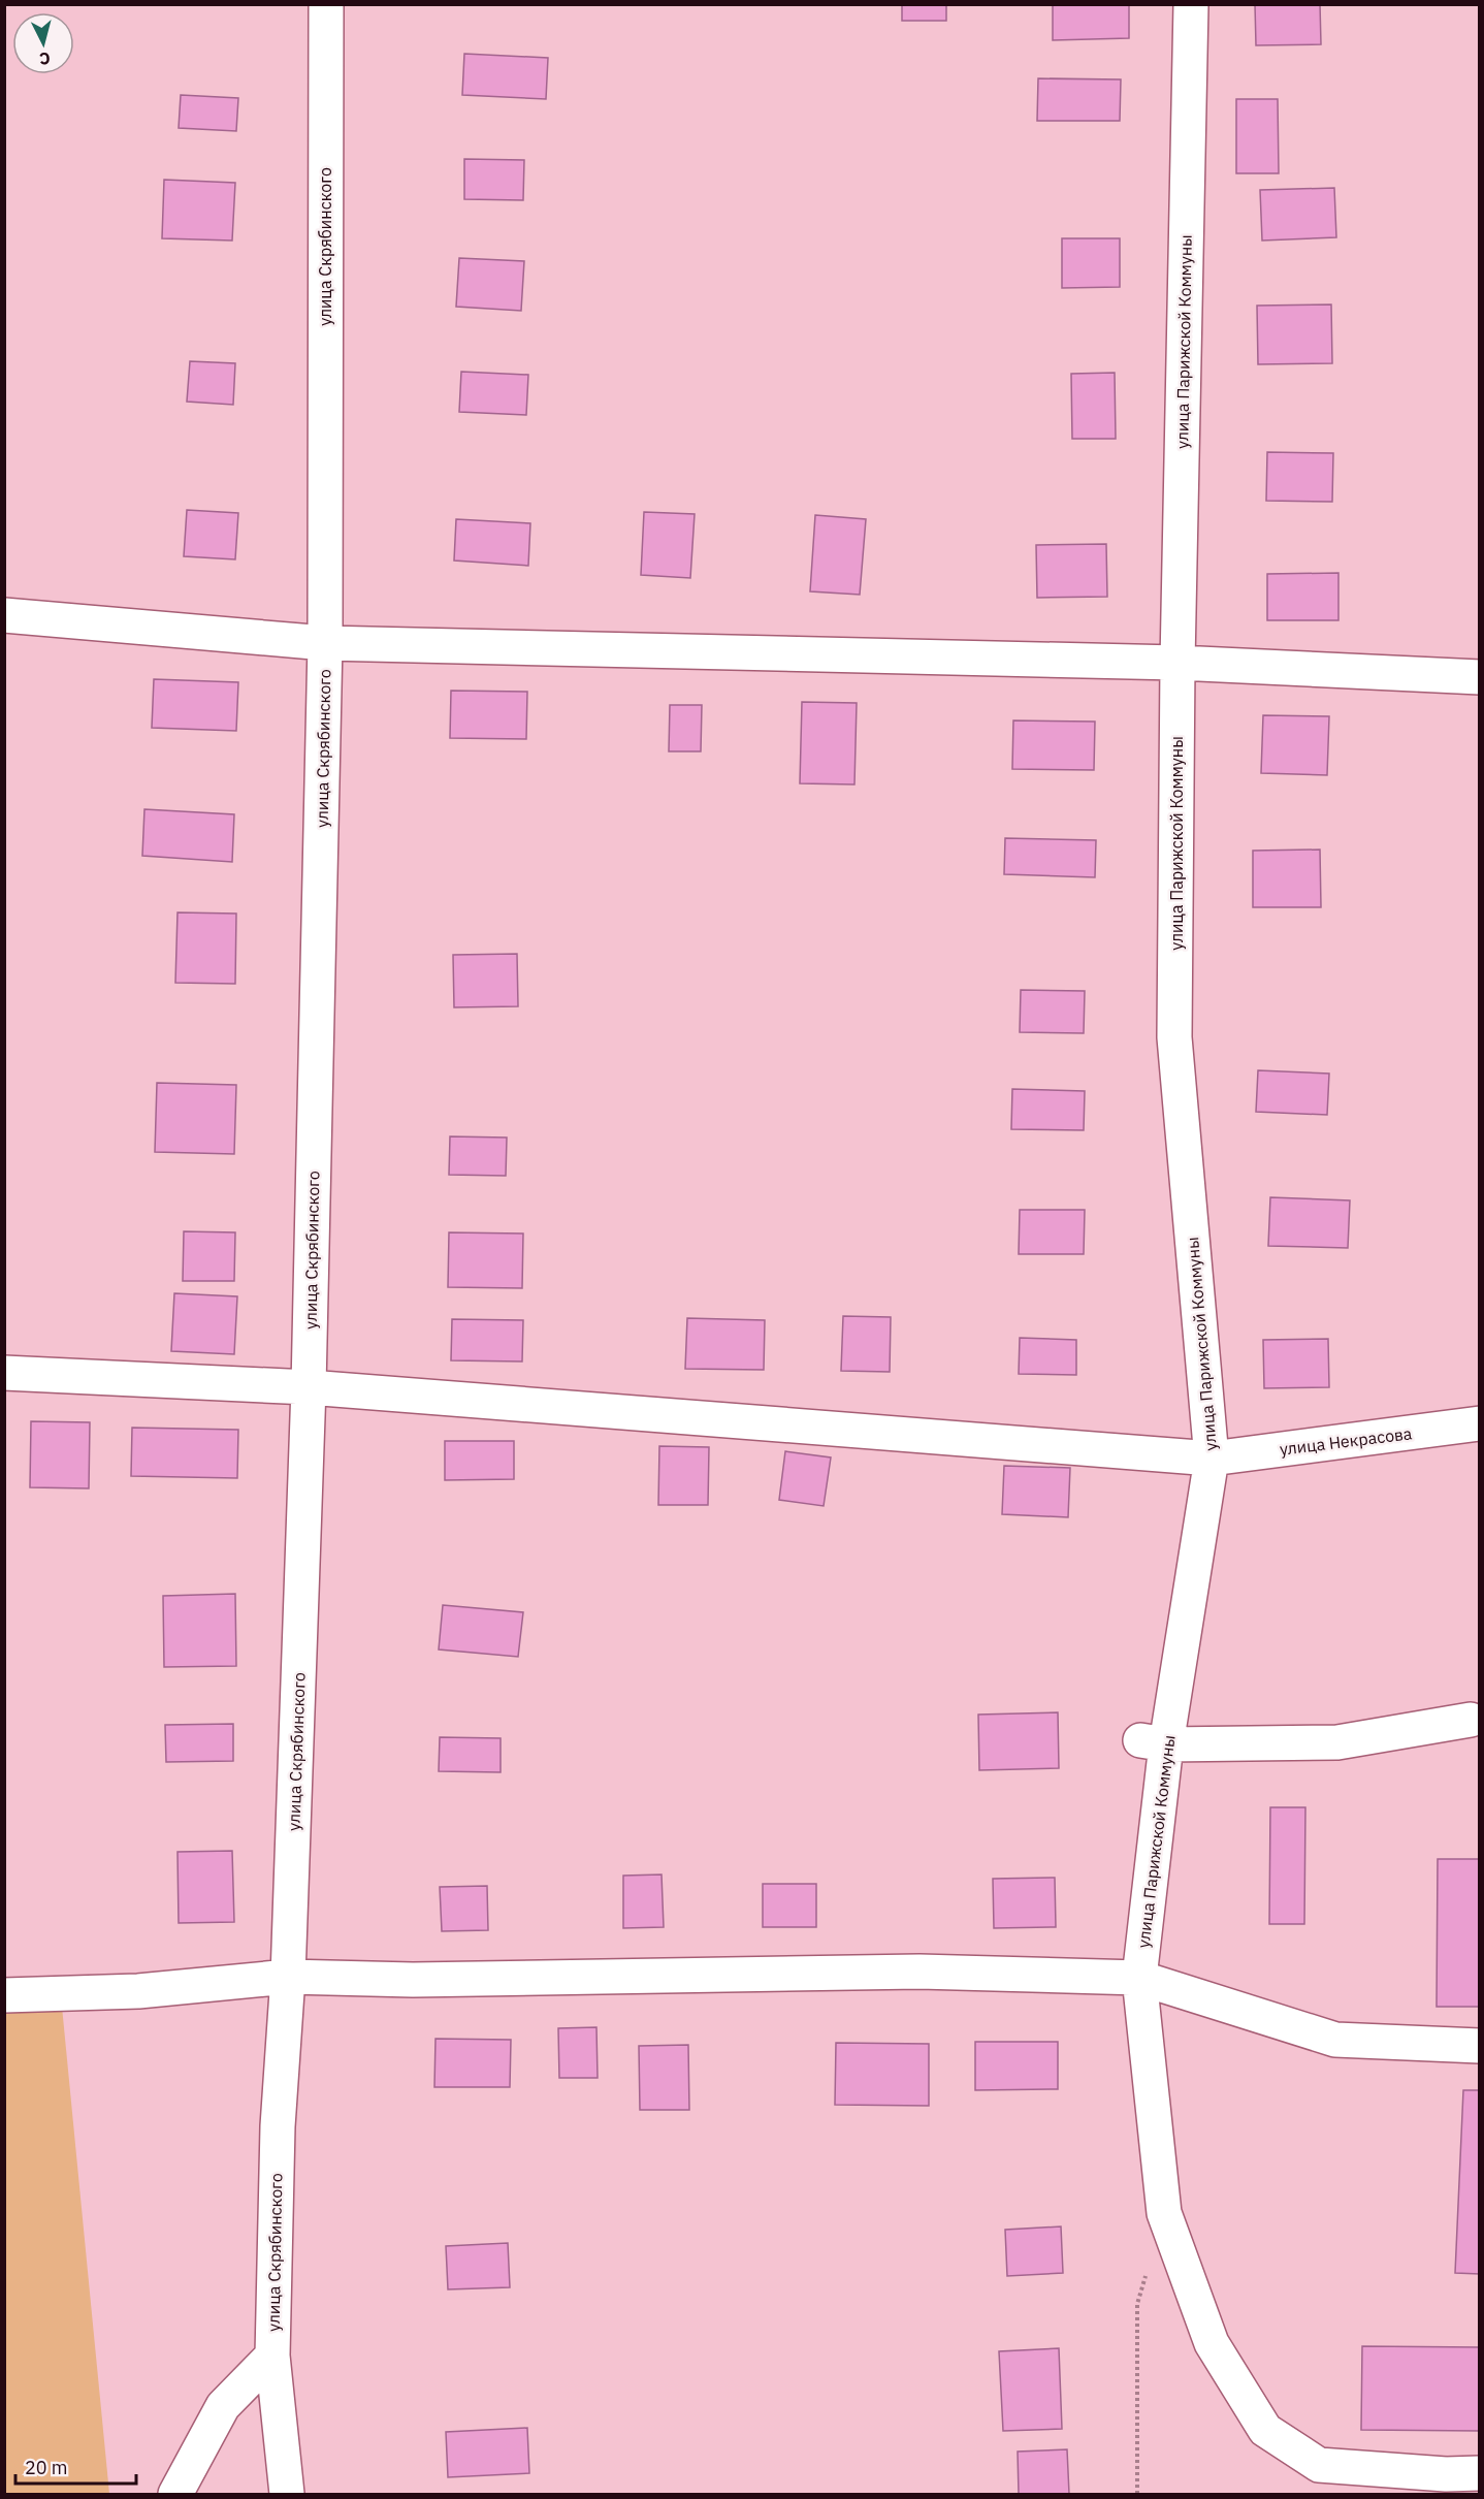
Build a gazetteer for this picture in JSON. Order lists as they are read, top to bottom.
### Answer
{
  "streets": {
    "street": ["улица Скрябинского", "улица Парижской Коммуны", "улица Некрасова"]
  },
  "crossings": [
    ["улица Скрябинского", "улица Некрасова"],
    ["улица Парижской Коммуны", "улица Некрасова"]
  ],
  "scale_bar": "20 m",
  "north": "bottom"
}
